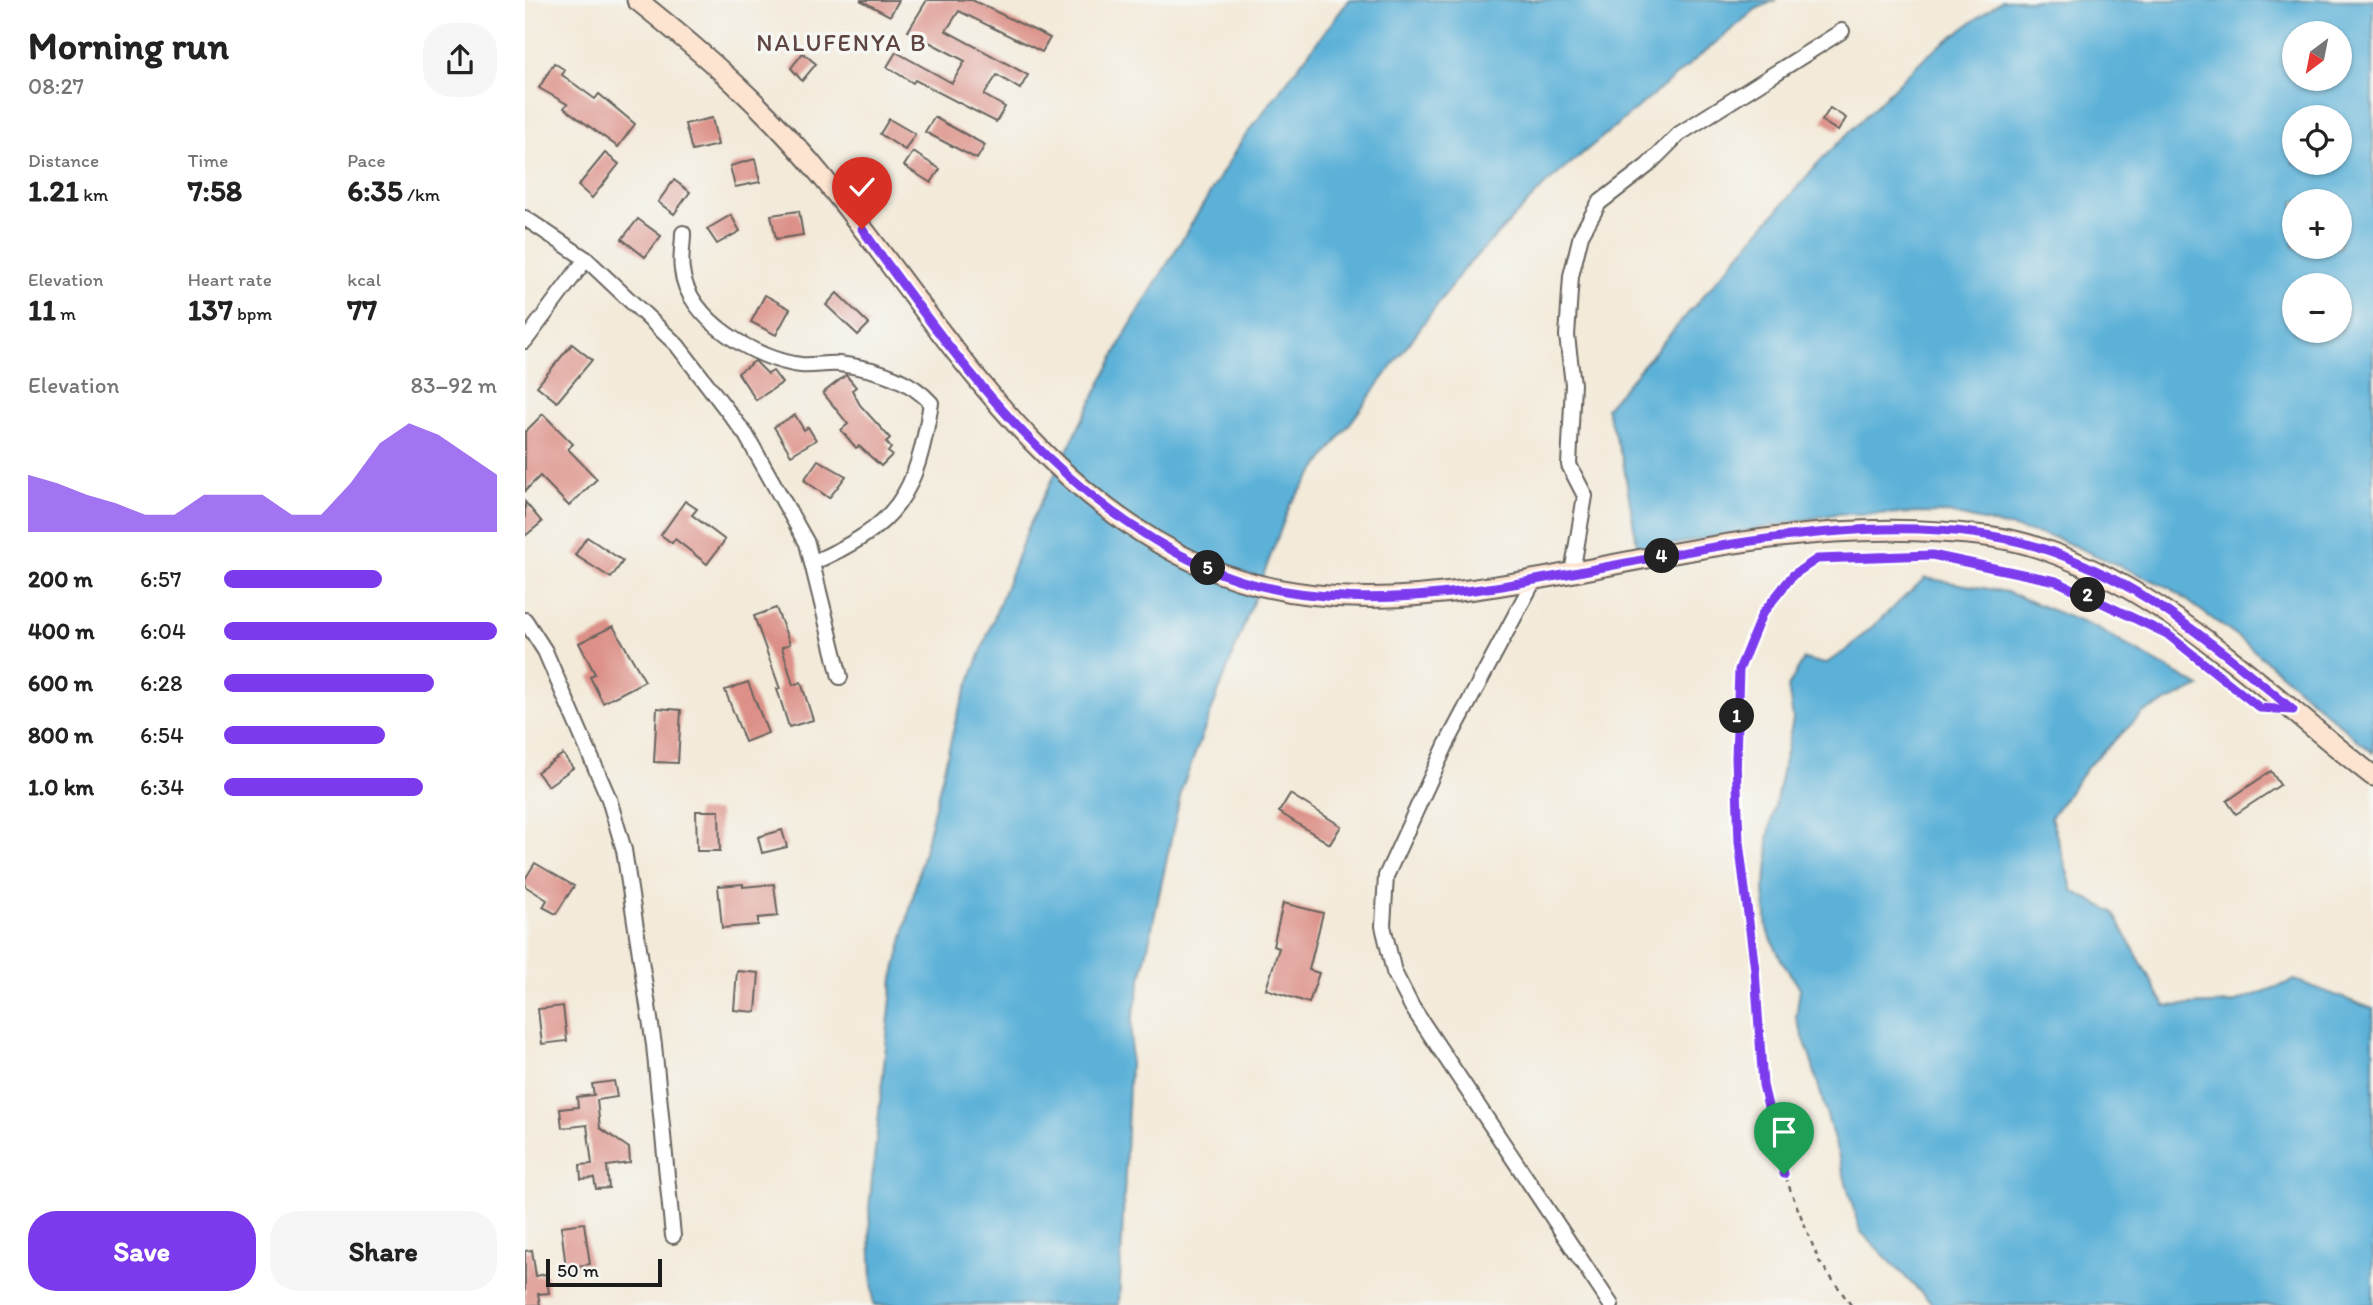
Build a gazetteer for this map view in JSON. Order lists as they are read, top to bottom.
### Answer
{
  "districts": ["NALUFENYA B"],
  "scale_bar": "50 m",
  "north": "bottom left",
  "page": {
    "heading": ["Morning run", "08:27"],
    "map_buttons": ["+", "−"],
    "stats": [
      ["Distance", "1.21 km"],
      ["Time", "7:58"],
      ["Pace", "6:35 /km"],
      ["Elevation", "11 m"],
      ["Heart rate", "137 bpm"],
      ["kcal", "77"]
    ],
    "chart": ["Elevation", "83–92 m"],
    "pins": [
      "4",
      "5",
      "2",
      "1"
    ],
    "list": [
      {
        "name": "200 m",
        "note": "6:57"
      },
      {
        "name": "400 m",
        "note": "6:04"
      },
      {
        "name": "600 m",
        "note": "6:28"
      },
      {
        "name": "800 m",
        "note": "6:54"
      },
      {
        "name": "1.0 km",
        "note": "6:34"
      }
    ],
    "buttons": ["Save", "Share"],
    "scale": "50 m"
  }
}
